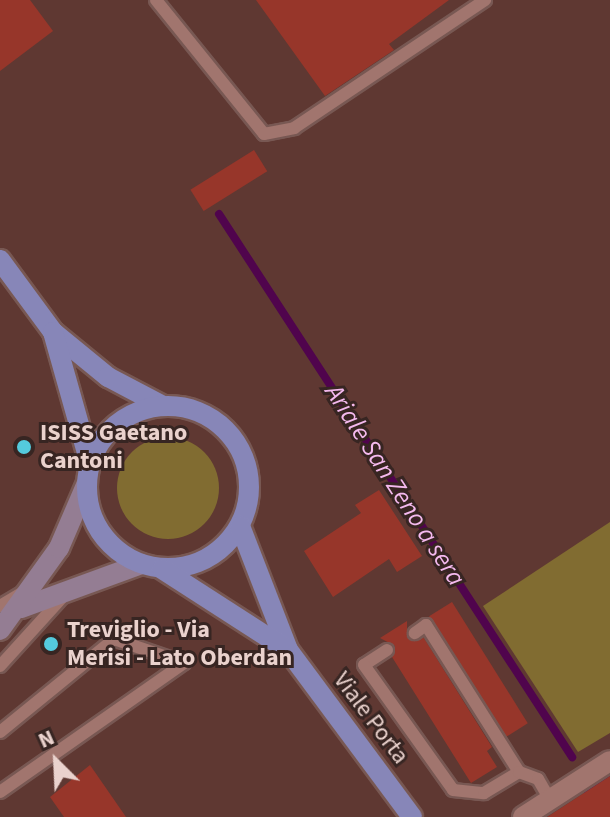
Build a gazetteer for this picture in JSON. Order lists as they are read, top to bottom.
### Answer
{
  "streets": {
    "main road": ["Viale Porta"]
  },
  "water": ["Ariale San Zeno a sera"],
  "places": ["ISISS Gaetano Cantoni", "Treviglio - Via Merisi - Lato Oberdan"],
  "north": "top left"
}
